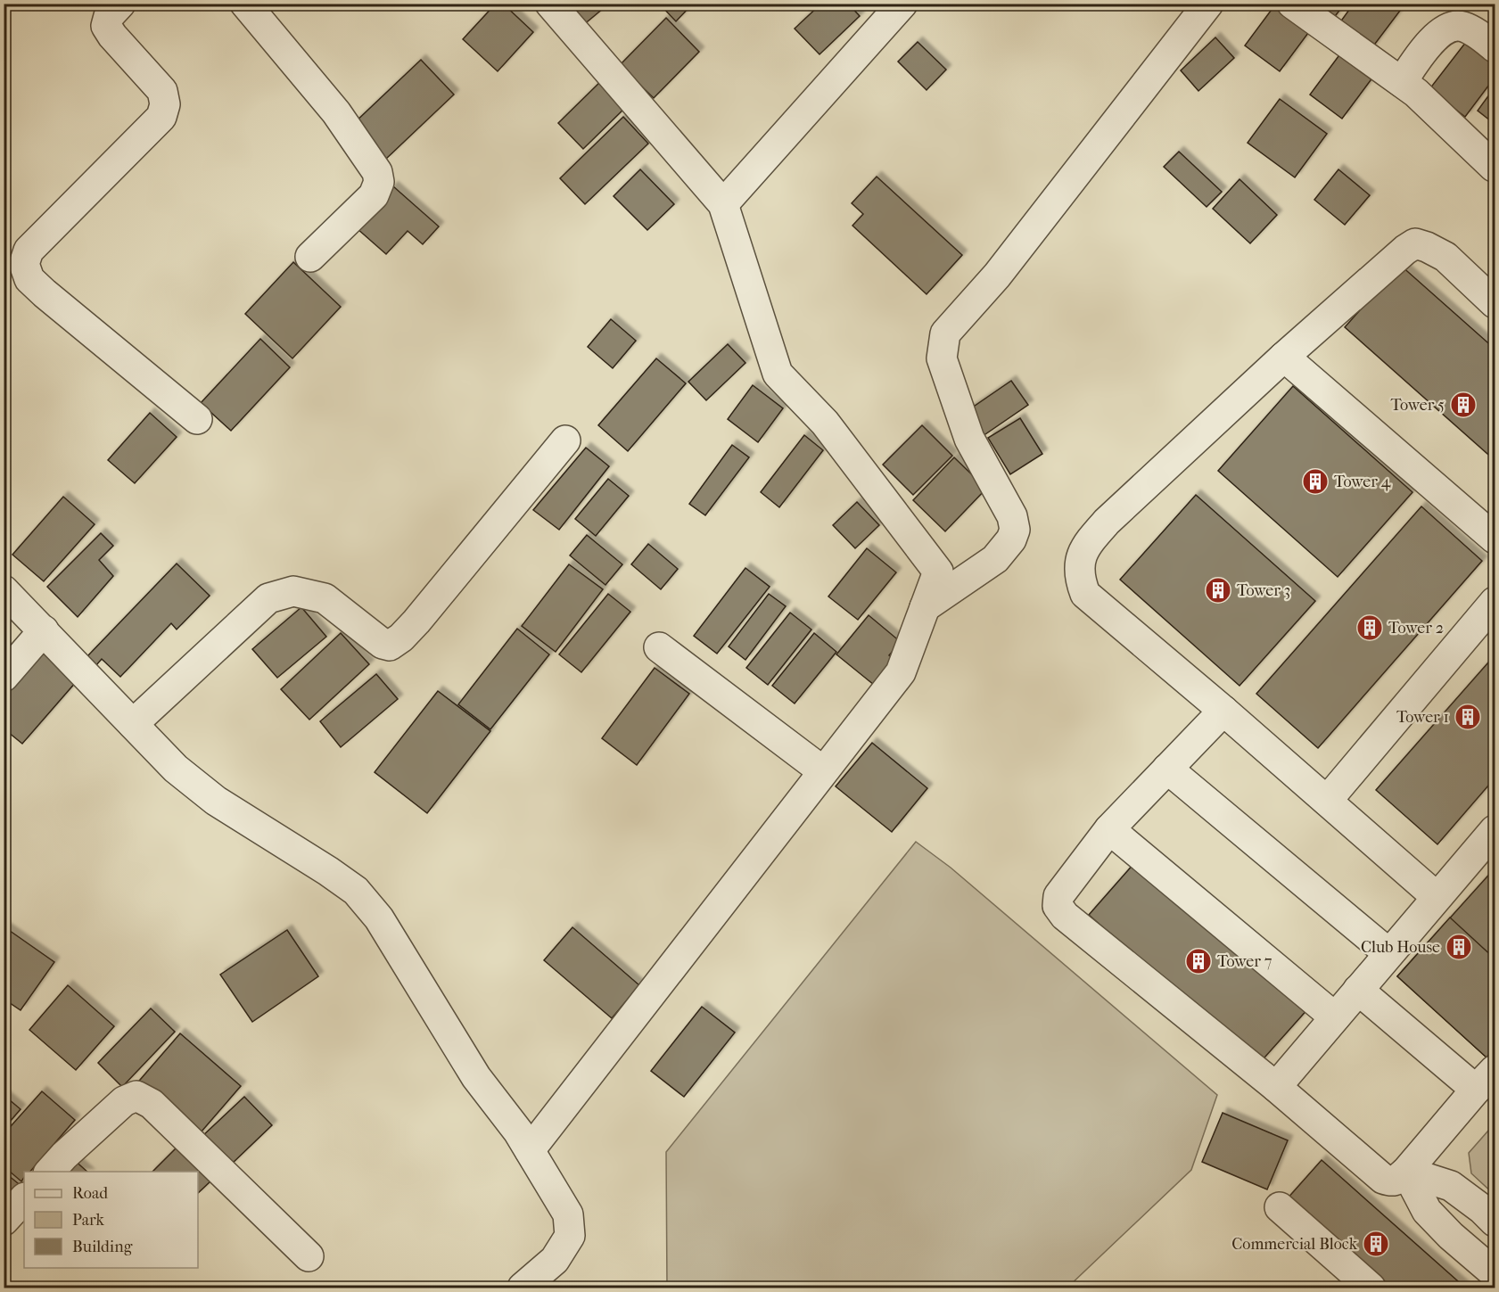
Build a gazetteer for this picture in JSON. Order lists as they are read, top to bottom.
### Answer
{
  "places": {
    "building": [
      "Tower 5",
      "Tower 4",
      "Tower 3",
      "Tower 2",
      "Tower 1",
      "Club House",
      "Tower 7",
      "Commercial Block"
    ]
  },
  "legend": ["Road", "Park", "Building"]
}
